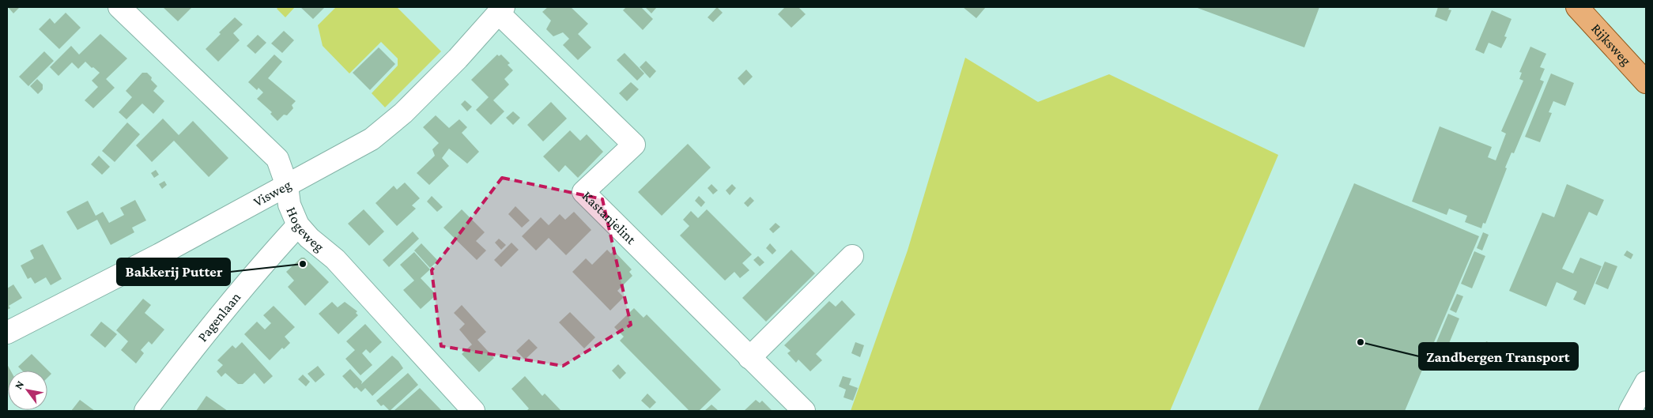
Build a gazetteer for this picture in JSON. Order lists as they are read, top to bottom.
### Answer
{
  "streets": {
    "main road": ["Rijksweg"],
    "street": [
      "Visweg",
      "Kastanjelint",
      "Hogeweg",
      "Pagenlaan"
    ]
  },
  "crossings": [
    ["Visweg", "Kastanjelint"],
    ["Visweg", "Hogeweg"],
    ["Hogeweg", "Pagenlaan"]
  ],
  "places": ["Bakkerij Putter", "Zandbergen Transport"],
  "north": "top left"
}
